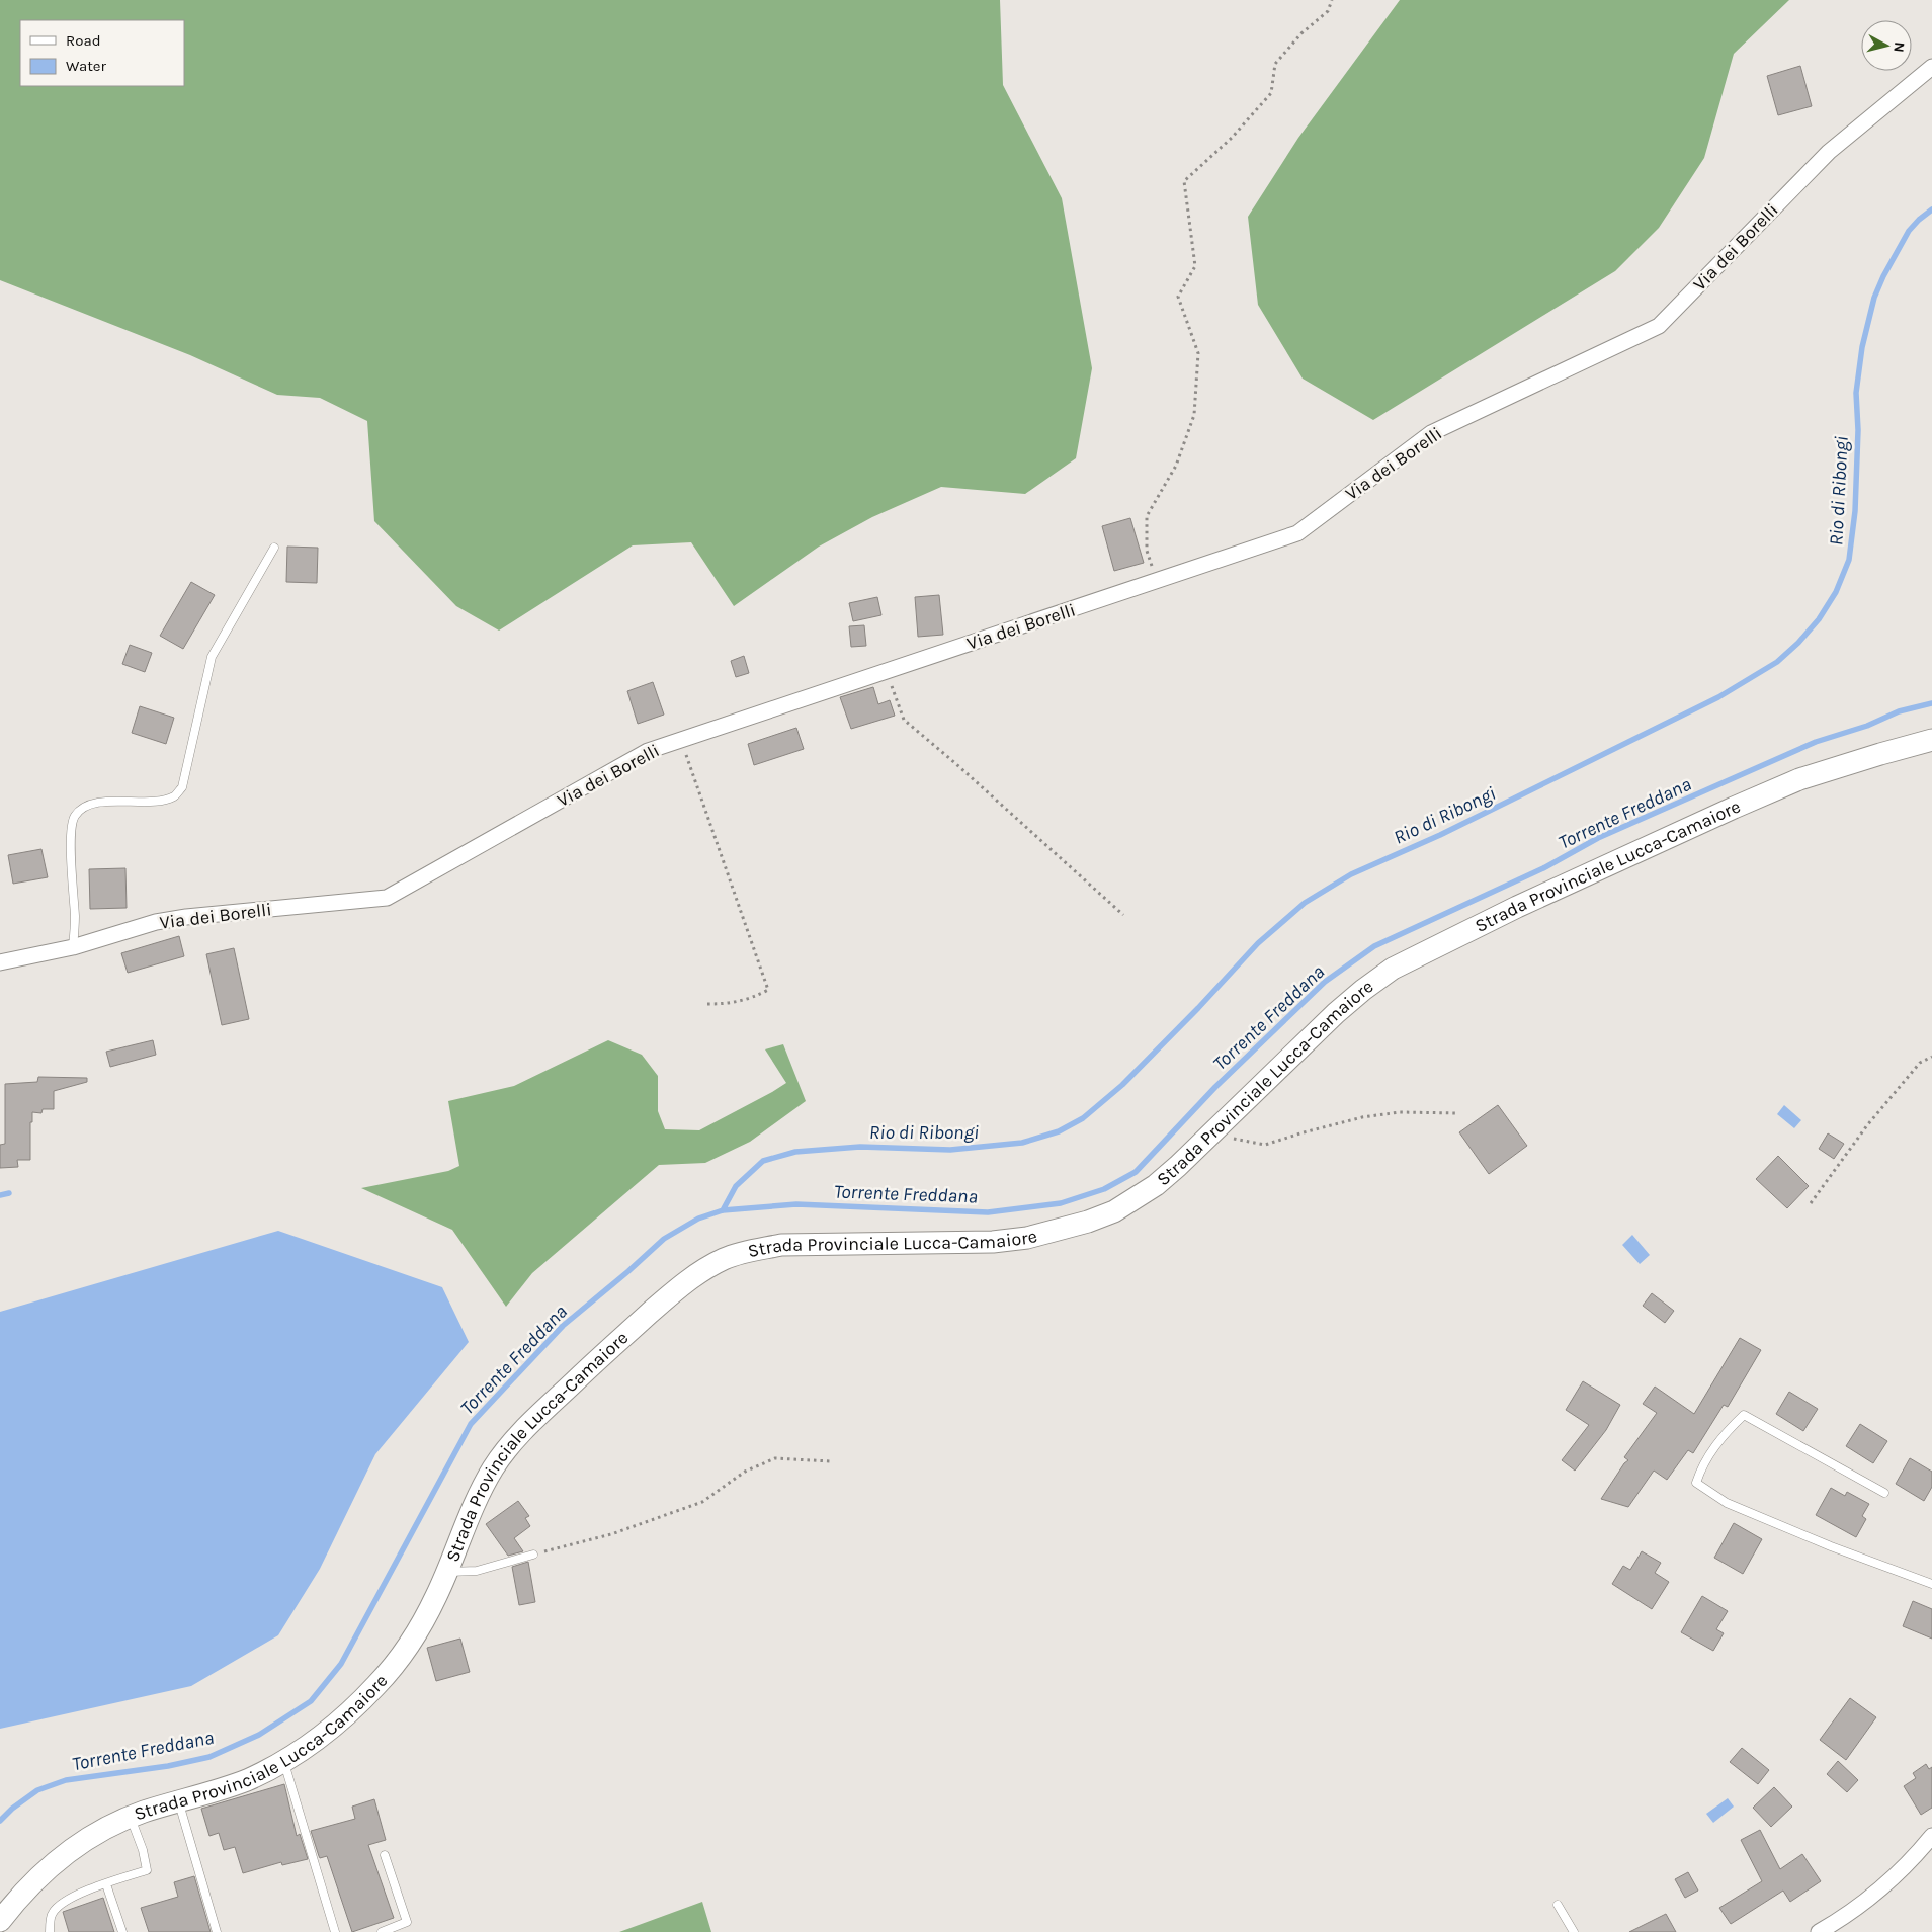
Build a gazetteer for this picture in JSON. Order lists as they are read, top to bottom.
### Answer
{
  "streets": {
    "main road": ["Strada Provinciale Lucca-Camaiore"],
    "street": ["Via dei Borelli"]
  },
  "water": ["Rio di Ribongi", "Torrente Freddana"],
  "legend": ["Road", "Water"],
  "north": "right"
}
